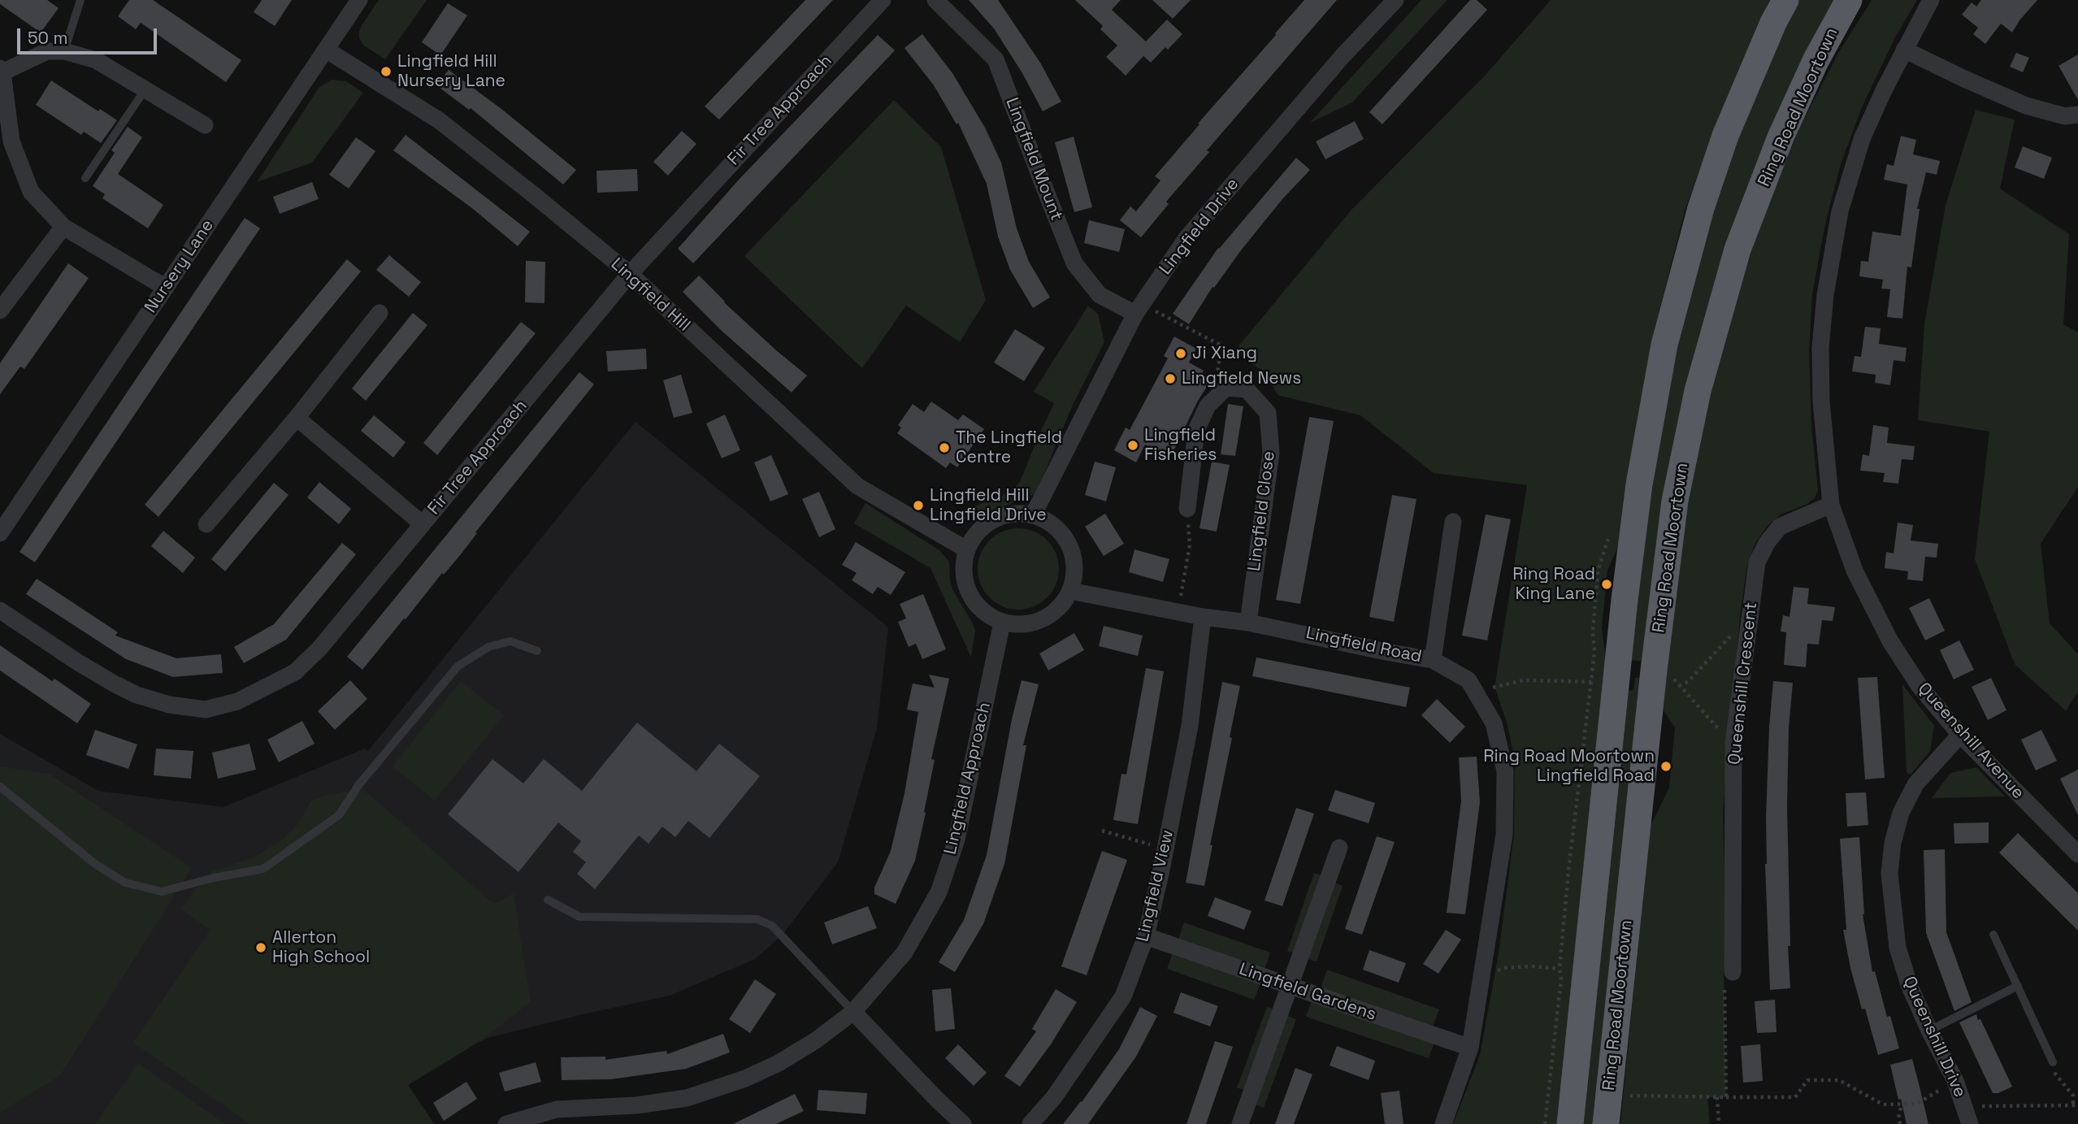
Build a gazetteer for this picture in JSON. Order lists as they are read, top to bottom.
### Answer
{
  "streets": {
    "highway": ["Ring Road Moortown"],
    "street": [
      "Fir Tree Approach",
      "Lingfield Mount",
      "Lingfield Drive",
      "Nursery Lane",
      "Lingfield Hill",
      "Lingfield Close",
      "Lingfield Road",
      "Queenshill Crescent",
      "Queenshill Avenue",
      "Lingfield Approach",
      "Lingfield View",
      "Lingfield Gardens",
      "Queenshill Drive"
    ]
  },
  "crossings": [
    ["Fir Tree Approach", "Lingfield Hill"],
    ["Lingfield Mount", "Lingfield Drive"],
    ["Lingfield Drive", "Lingfield Hill"],
    ["Lingfield Drive", "Lingfield Road"],
    ["Lingfield Drive", "Lingfield Approach"],
    ["Nursery Lane", "Lingfield Hill"],
    ["Lingfield Hill", "Lingfield Road"],
    ["Lingfield Hill", "Lingfield Approach"],
    ["Lingfield Close", "Lingfield Road"],
    ["Lingfield Road", "Lingfield Approach"],
    ["Lingfield Road", "Lingfield View"],
    ["Lingfield Road", "Lingfield Gardens"],
    ["Queenshill Crescent", "Queenshill Avenue"],
    ["Queenshill Avenue", "Queenshill Drive"],
    ["Lingfield View", "Lingfield Gardens"]
  ],
  "places": [
    "Lingfield Hill Nursery Lane",
    "Ji Xiang",
    "Lingfield News",
    "Lingfield Fisheries",
    "The Lingfield Centre",
    "Lingfield Hill Lingfield Drive",
    "Ring Road King Lane",
    "Ring Road Moortown Lingfield Road",
    "Allerton High School"
  ],
  "scale_bar": "50 m"
}
